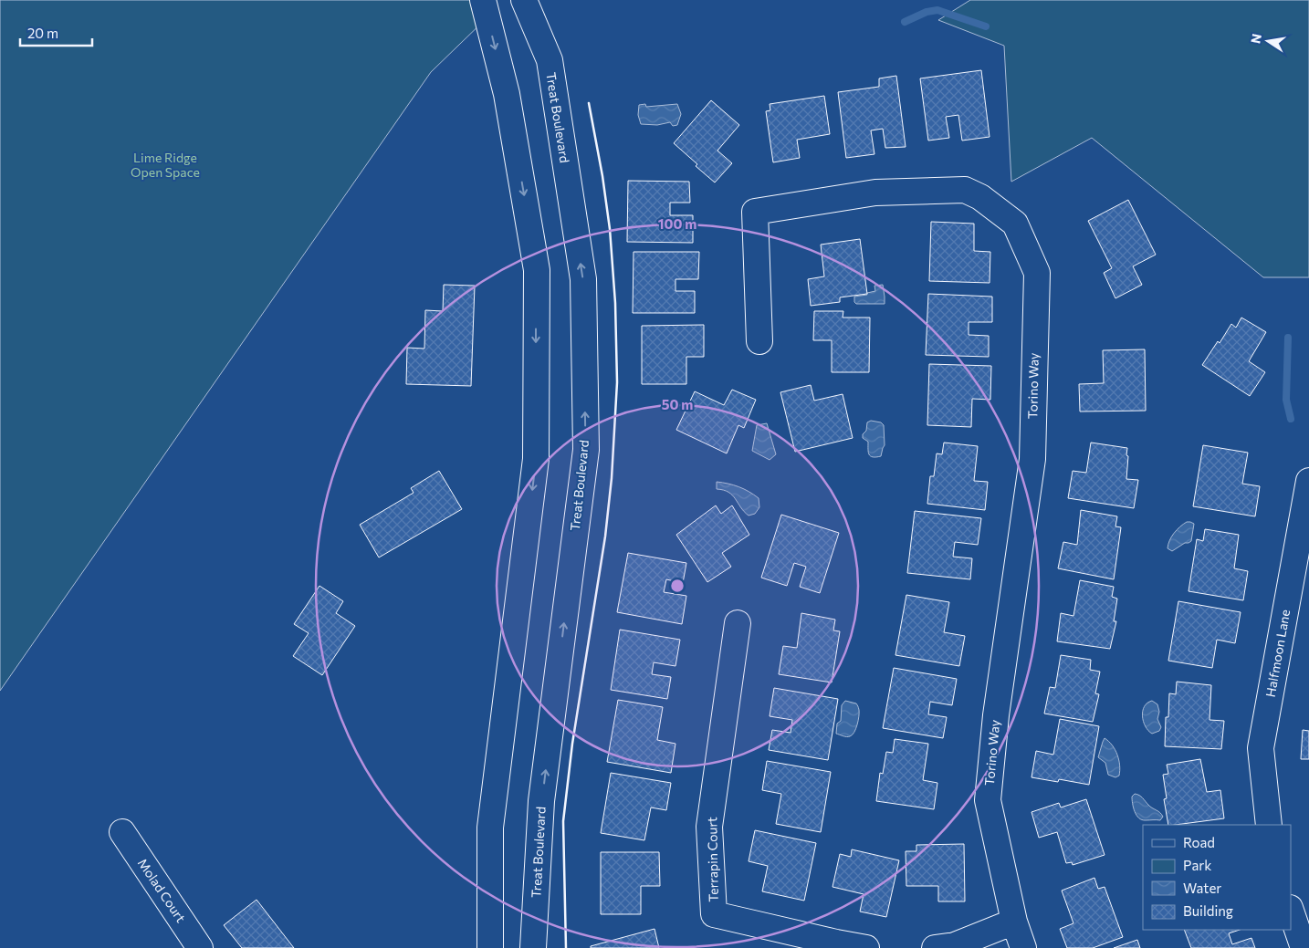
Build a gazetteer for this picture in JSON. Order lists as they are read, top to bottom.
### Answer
{
  "streets": {
    "street": [
      "Treat Boulevard",
      "Torino Way",
      "Halfmoon Lane",
      "Terrapin Court",
      "Molad Court"
    ]
  },
  "parks": ["Lime Ridge Open Space"],
  "legend": [
    "Road",
    "Park",
    "Water",
    "Building"
  ],
  "scale_bar": "20 m",
  "north": "left",
  "rings": ["100 m", "50 m"]
}
